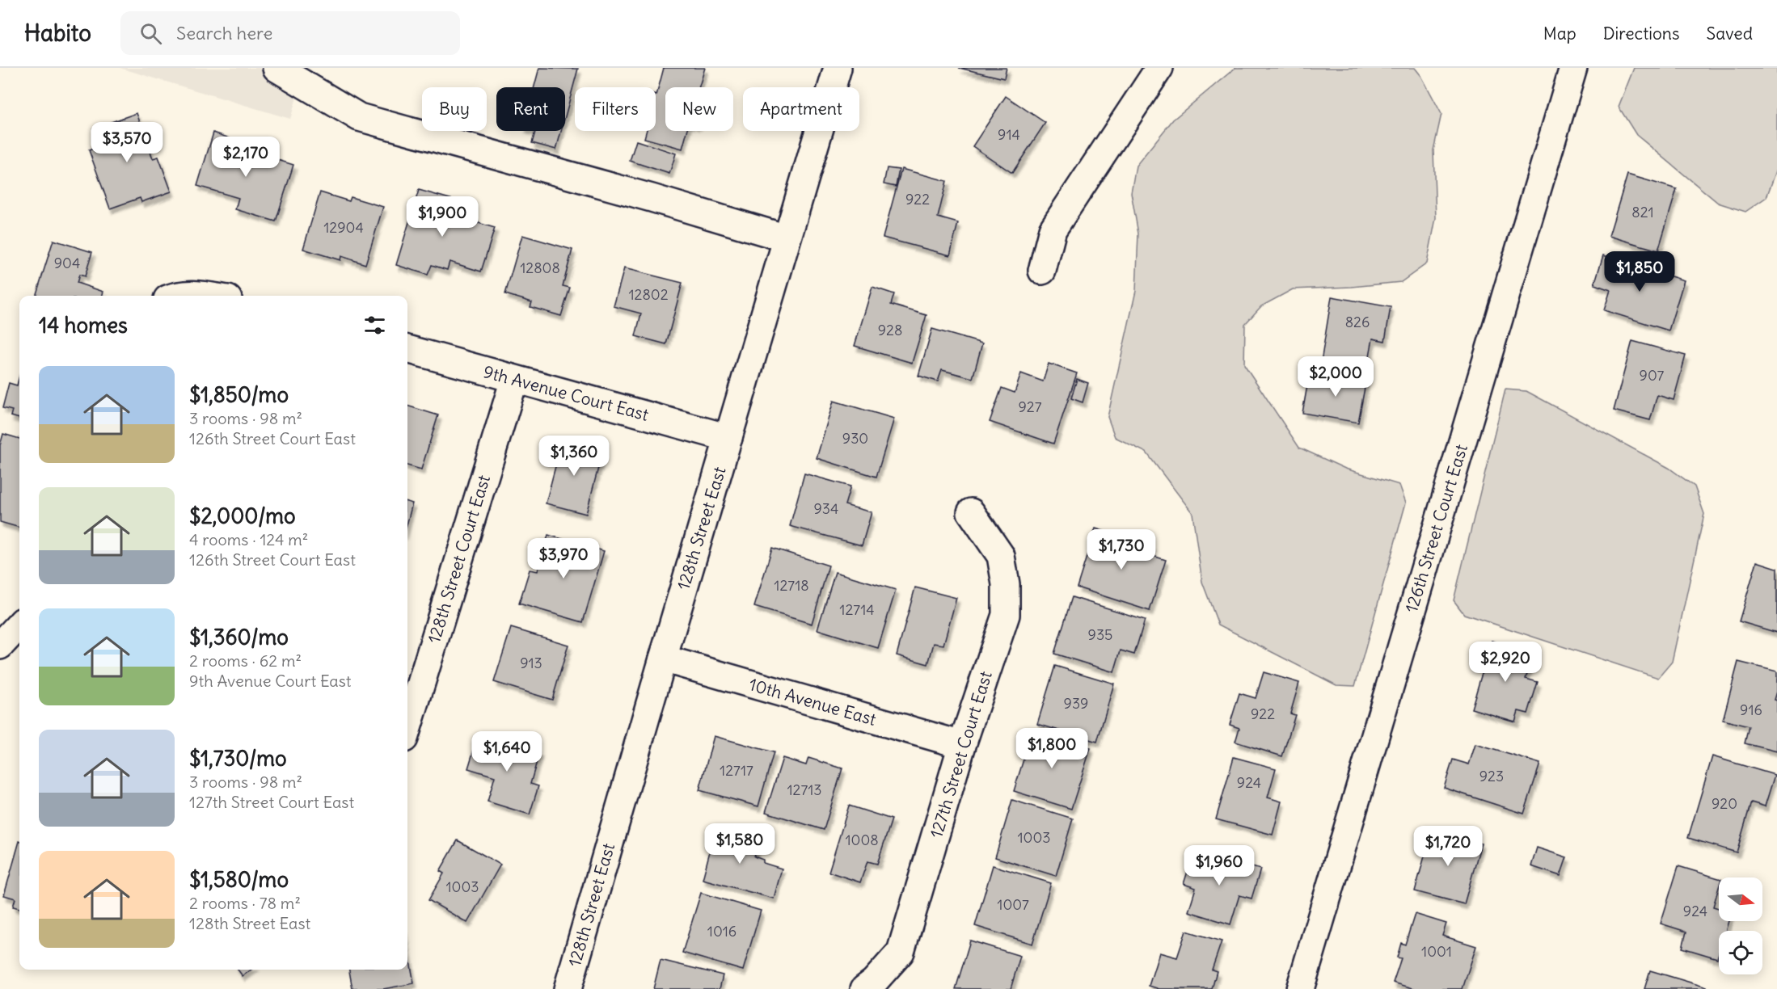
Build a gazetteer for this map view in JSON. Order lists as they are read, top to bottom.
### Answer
{
  "streets": {
    "street": [
      "9th Avenue Court East",
      "128th Street East",
      "126th Street Court East",
      "128th Street Court East",
      "10th Avenue East",
      "127th Street Court East"
    ]
  },
  "crossings": [
    ["9th Avenue Court East", "128th Street East"],
    ["9th Avenue Court East", "128th Street Court East"],
    ["128th Street East", "10th Avenue East"],
    ["10th Avenue East", "127th Street Court East"]
  ],
  "house_numbers": [
    "914",
    "922",
    "821",
    "12904",
    "904",
    "12808",
    "12802",
    "826",
    "928",
    "907",
    "927",
    "930",
    "934",
    "12718",
    "12714",
    "935",
    "913",
    "939",
    "916",
    "922",
    "12717",
    "923",
    "924",
    "12713",
    "920",
    "1003",
    "1008",
    "1003",
    "1007",
    "924",
    "1016",
    "1001"
  ],
  "north": "right",
  "page": {
    "header": "Habito",
    "search": "Search here",
    "nav": ["Map", "Directions", "Saved"],
    "chip": [
      "Buy",
      "Rent",
      "Filters",
      "New",
      "Apartment"
    ],
    "price": [
      "$3,570",
      "$2,170",
      "$1,900",
      "$1,850",
      "$2,000",
      "$1,360",
      "$1,730",
      "$3,970",
      "$2,920",
      "$1,800",
      "$1,640",
      "$1,580",
      "$1,720",
      "$1,960"
    ],
    "heading": "14 homes",
    "list": [
      {
        "name": "$1,850/mo",
        "note": "3 rooms · 98 m² · 126th Street Court East"
      },
      {
        "name": "$2,000/mo",
        "note": "4 rooms · 124 m² · 126th Street Court East"
      },
      {
        "name": "$1,360/mo",
        "note": "2 rooms · 62 m² · 9th Avenue Court East"
      },
      {
        "name": "$1,730/mo",
        "note": "3 rooms · 98 m² · 127th Street Court East"
      },
      {
        "name": "$1,580/mo",
        "note": "2 rooms · 78 m² · 128th Street East"
      }
    ]
  }
}
